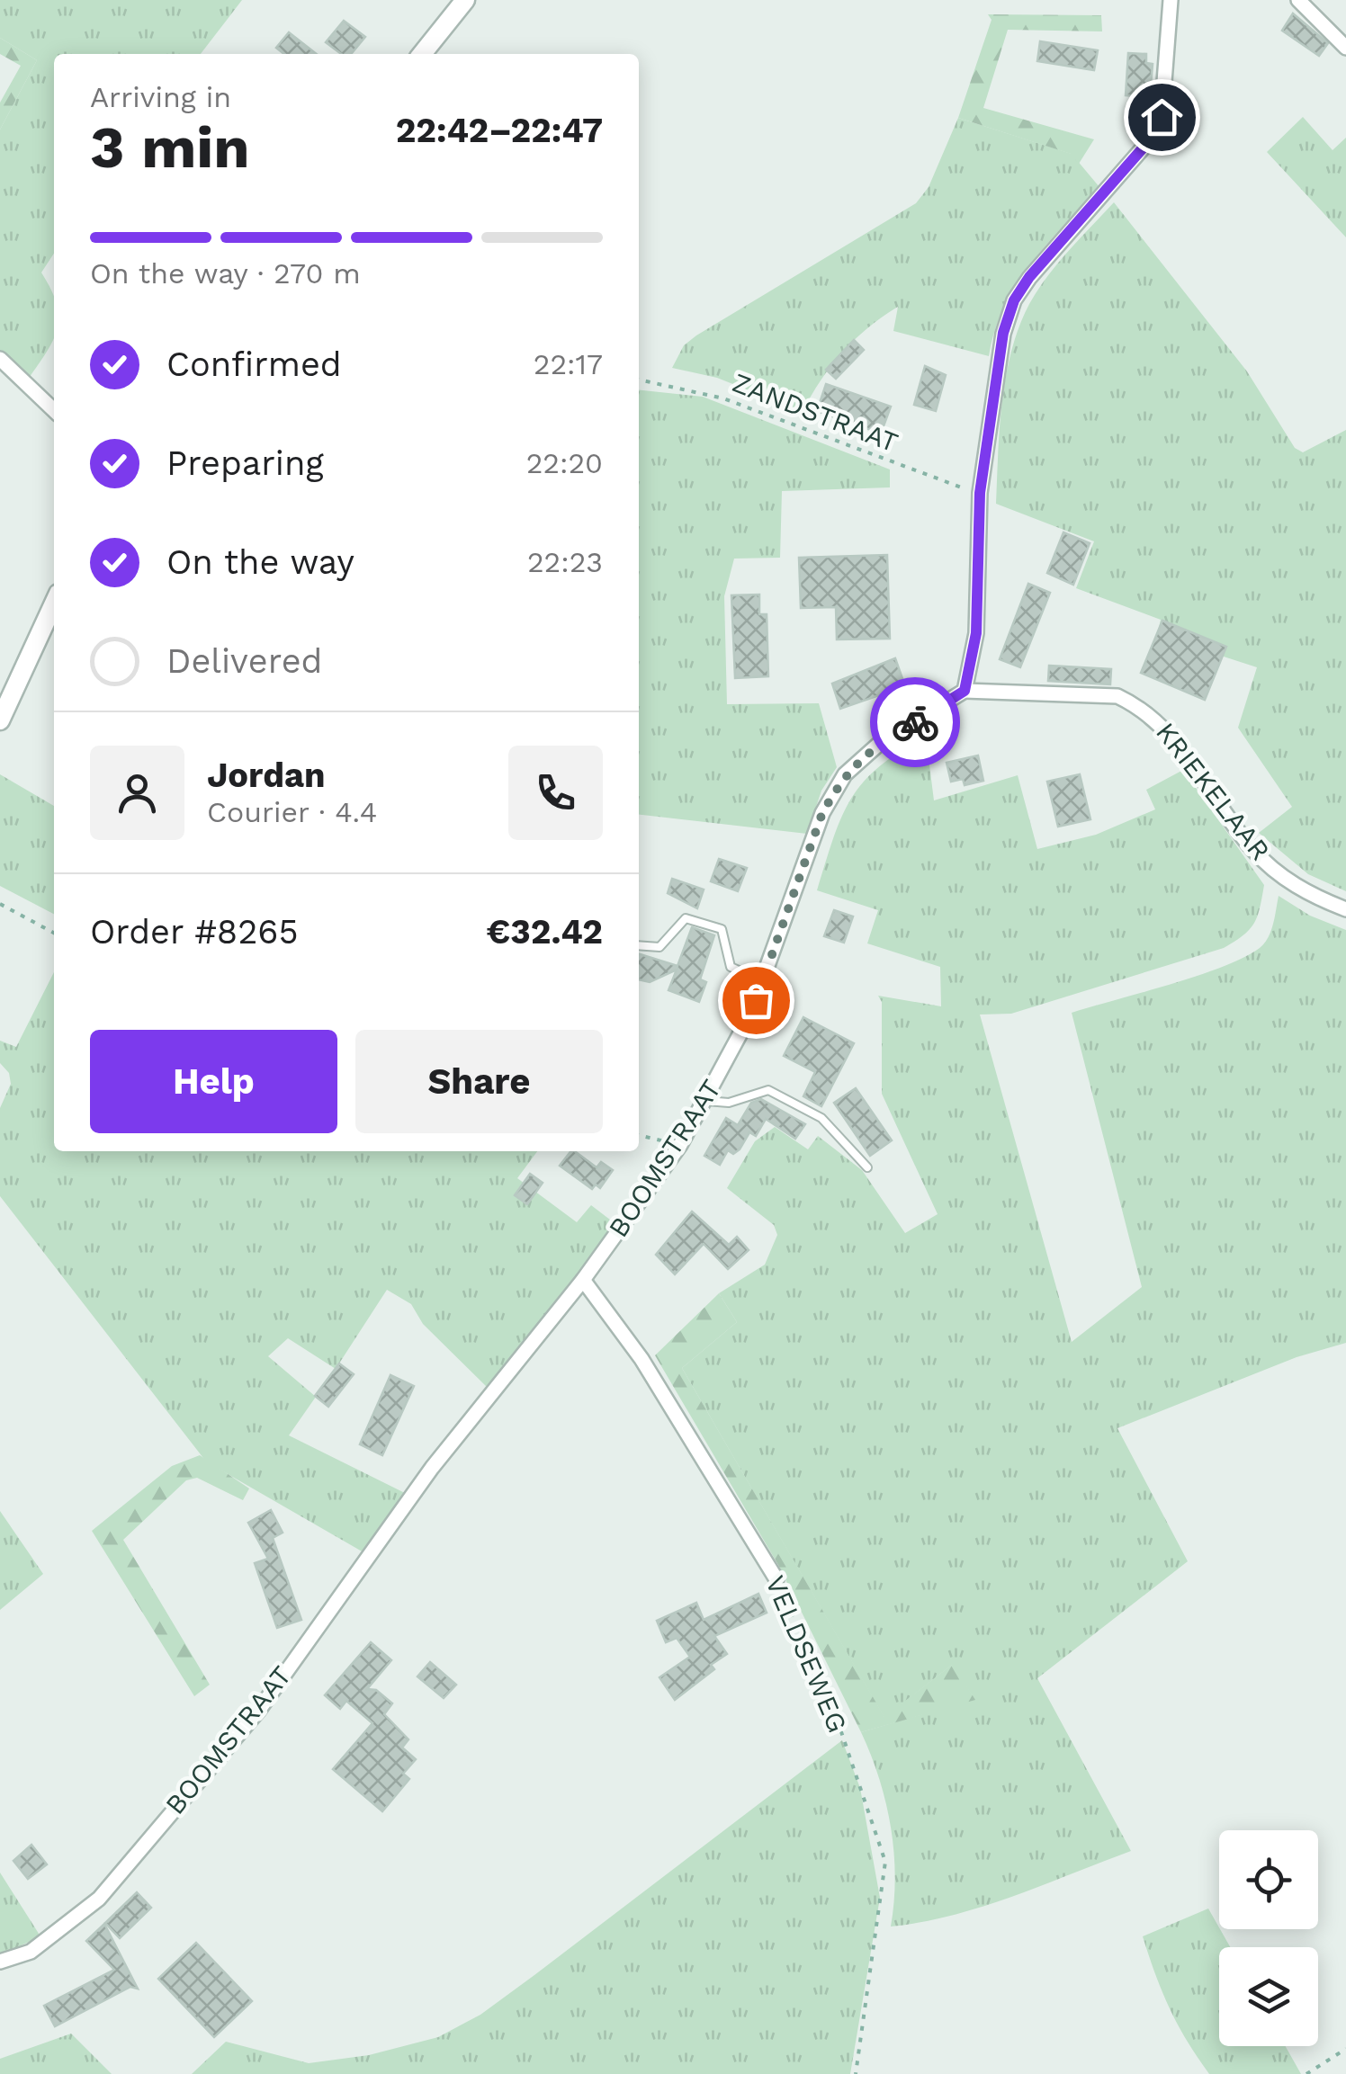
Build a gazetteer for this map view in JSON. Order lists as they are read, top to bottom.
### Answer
{
  "streets": {
    "street": ["KRIEKELAAR", "BOOMSTRAAT", "VELDSEWEG"],
    "path": ["ZANDSTRAAT"]
  },
  "crossings": [
    ["KRIEKELAAR", "BOOMSTRAAT"],
    ["BOOMSTRAAT", "VELDSEWEG"]
  ],
  "page": {
    "heading": ["3 min", "Arriving in", "22:42–22:47"],
    "panel": [
      "Jordan",
      "Courier · 4.4",
      "Order #8265",
      "€32.42"
    ],
    "bar": "On the way · 270 m",
    "list": [
      ["Confirmed", "22:17"],
      ["Preparing", "22:20"],
      ["On the way", "22:23"],
      "Delivered"
    ],
    "buttons": ["Help", "Share"]
  }
}
